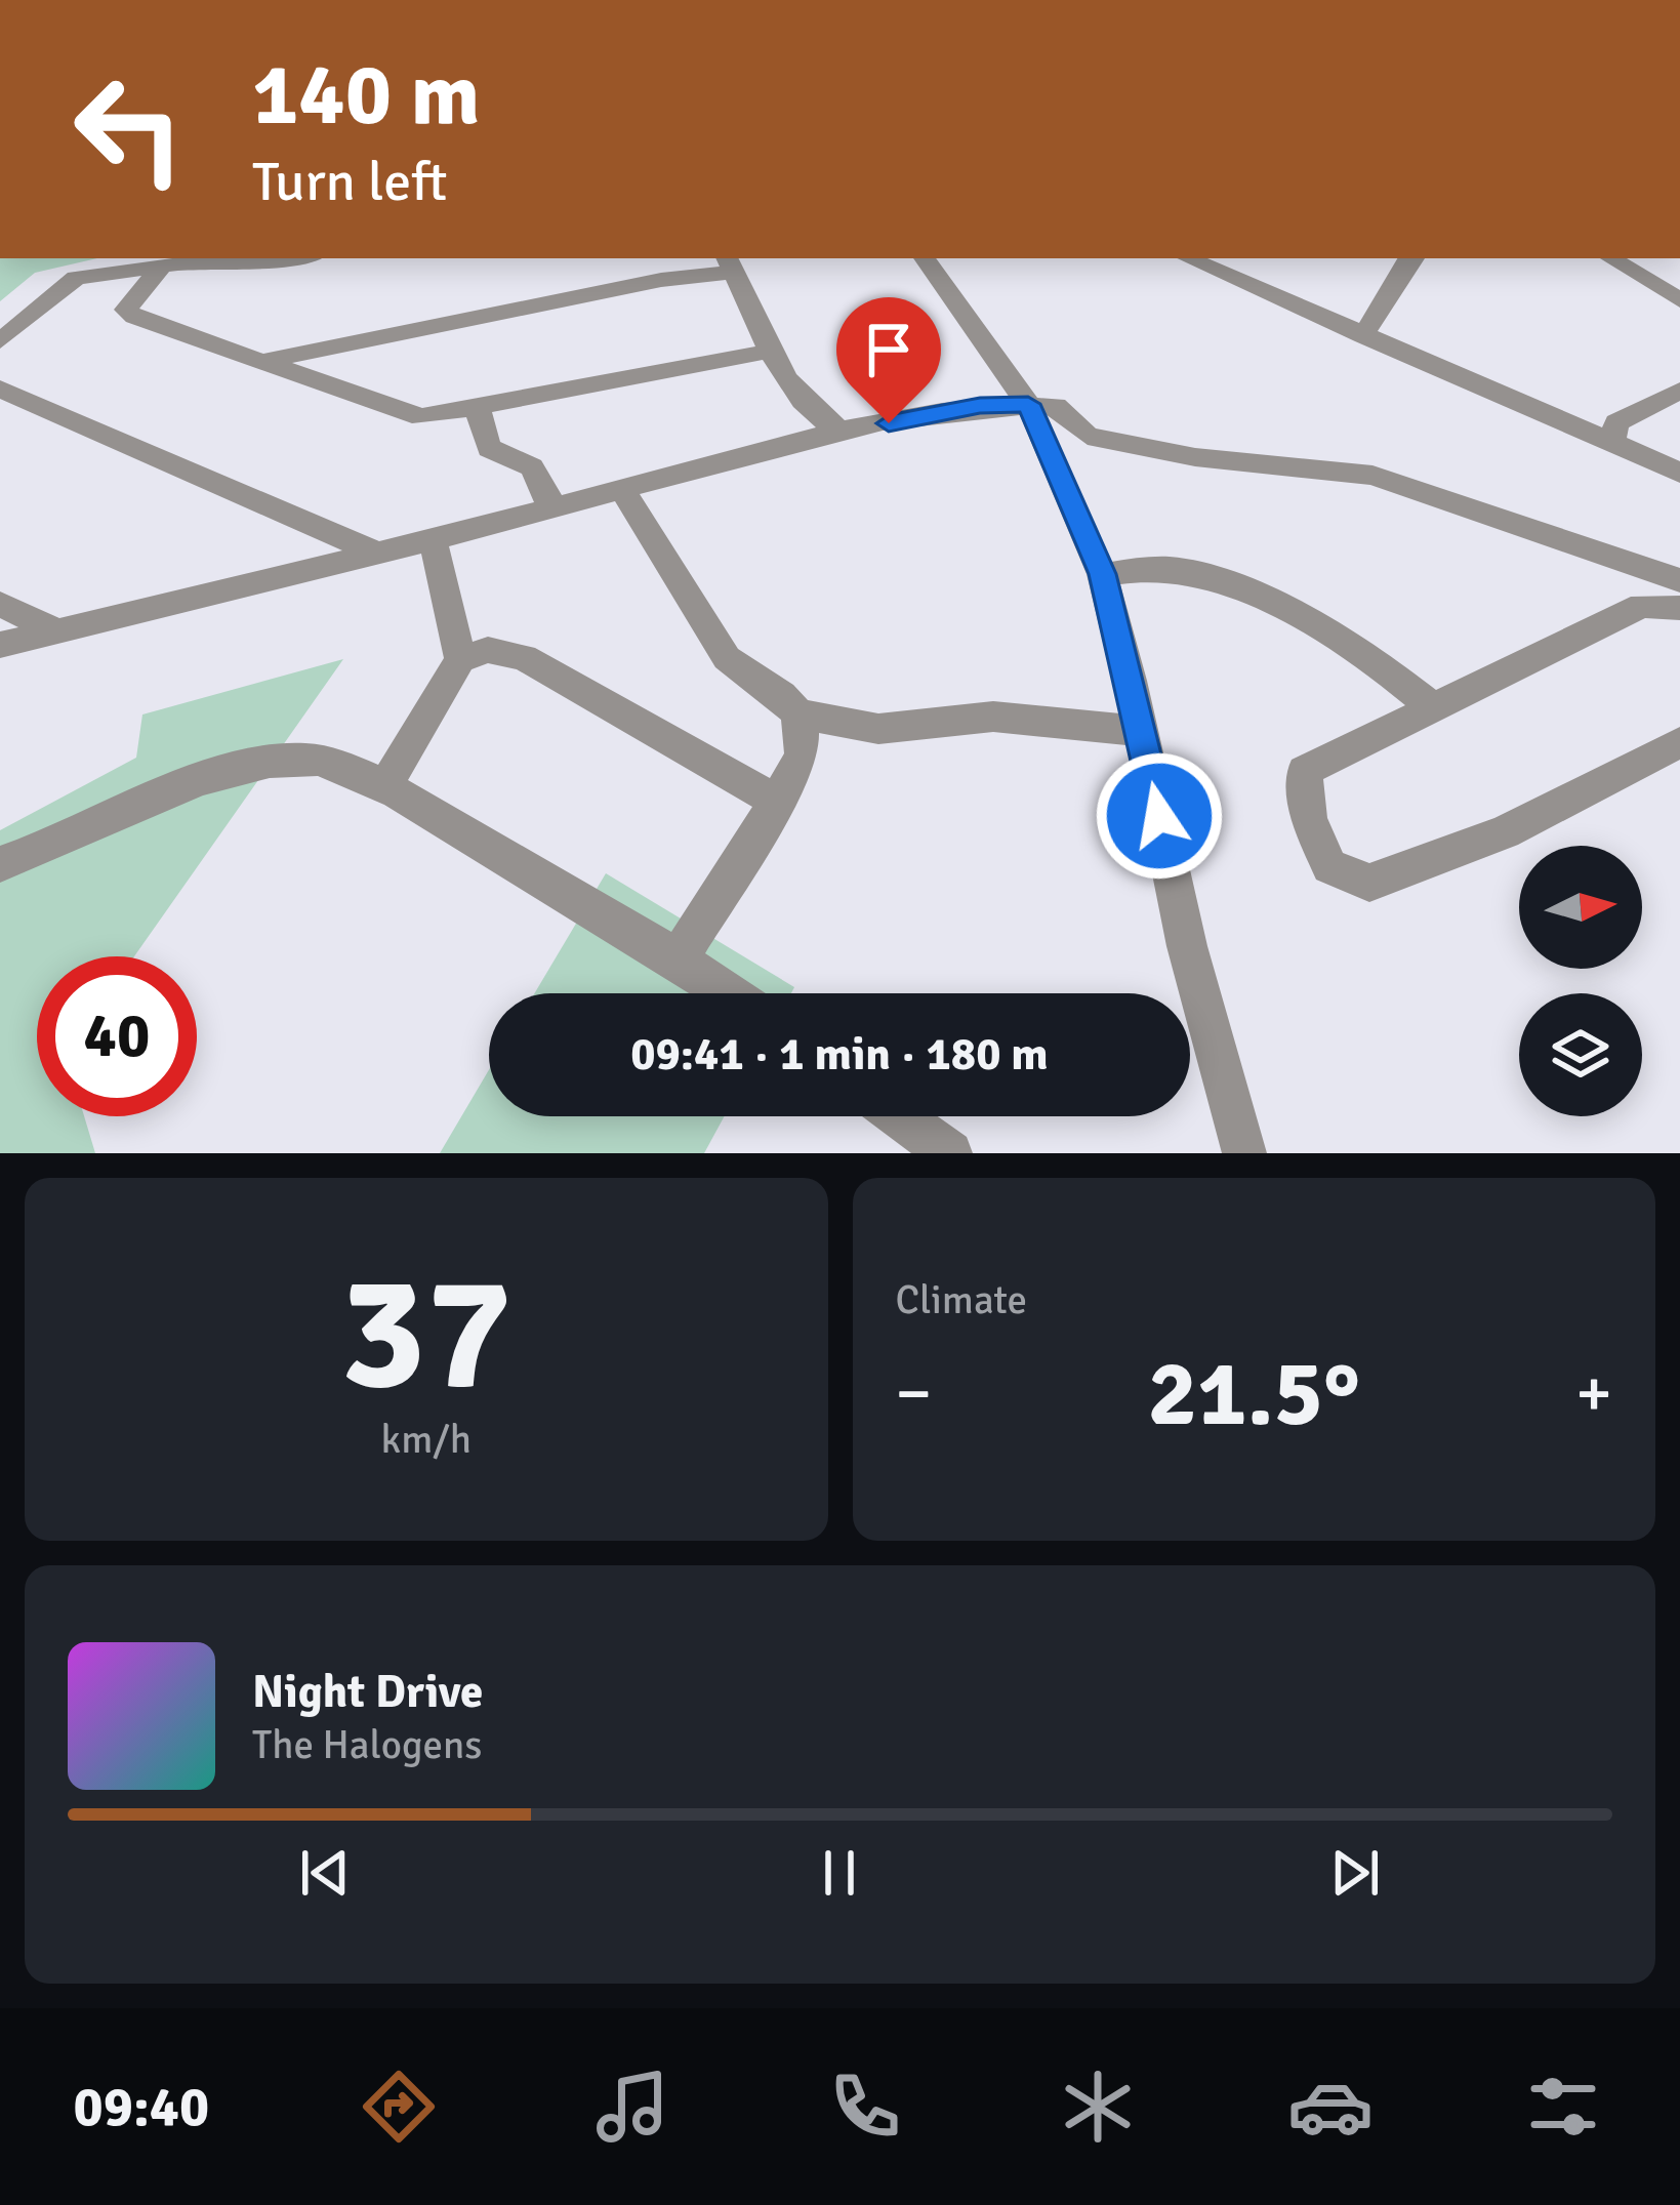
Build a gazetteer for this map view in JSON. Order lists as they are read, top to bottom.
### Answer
{
  "north": "right",
  "page": {
    "turn": ["140 m", "Turn left"],
    "limit": "40",
    "trip": "09:41 · 1 min · 180 m",
    "tile": [
      ["37", "km/h"],
      "Climate"
    ],
    "heat": ["−", "21.5°", "+"],
    "song": ["Night Drive", "The Halogens"],
    "tabs": "09:40"
  }
}
